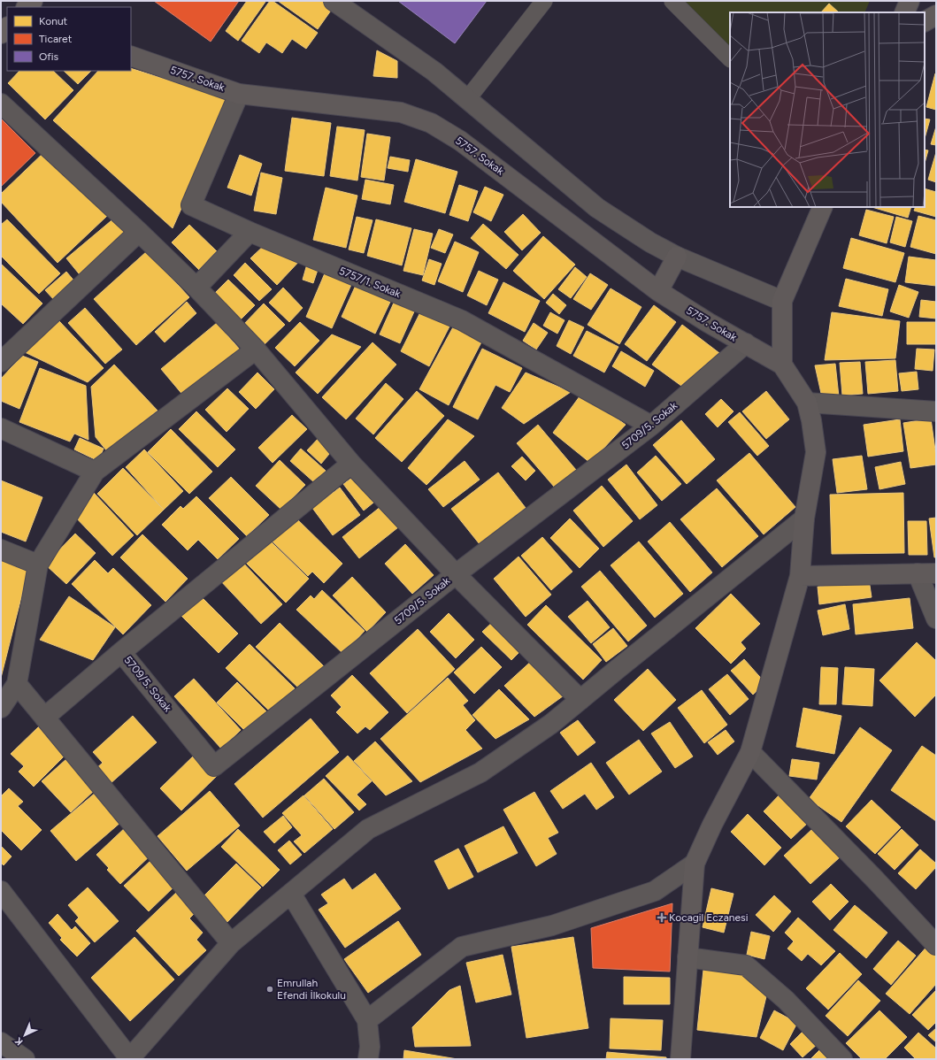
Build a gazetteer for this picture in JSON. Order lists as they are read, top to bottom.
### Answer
{
  "streets": {
    "main road": ["5757. Sokak"],
    "street": ["5757/1. Sokak", "5709/5. Sokak"]
  },
  "crossings": [
    ["5757. Sokak", "5757/1. Sokak"],
    ["5757. Sokak", "5709/5. Sokak"],
    ["5757/1. Sokak", "5709/5. Sokak"]
  ],
  "places": {
    "health": ["Kocagil Eczanesi"],
    "other": ["Emrullah Efendi İlkokulu"]
  },
  "legend": ["Konut", "Ticaret", "Ofis"],
  "north": "bottom left"
}
